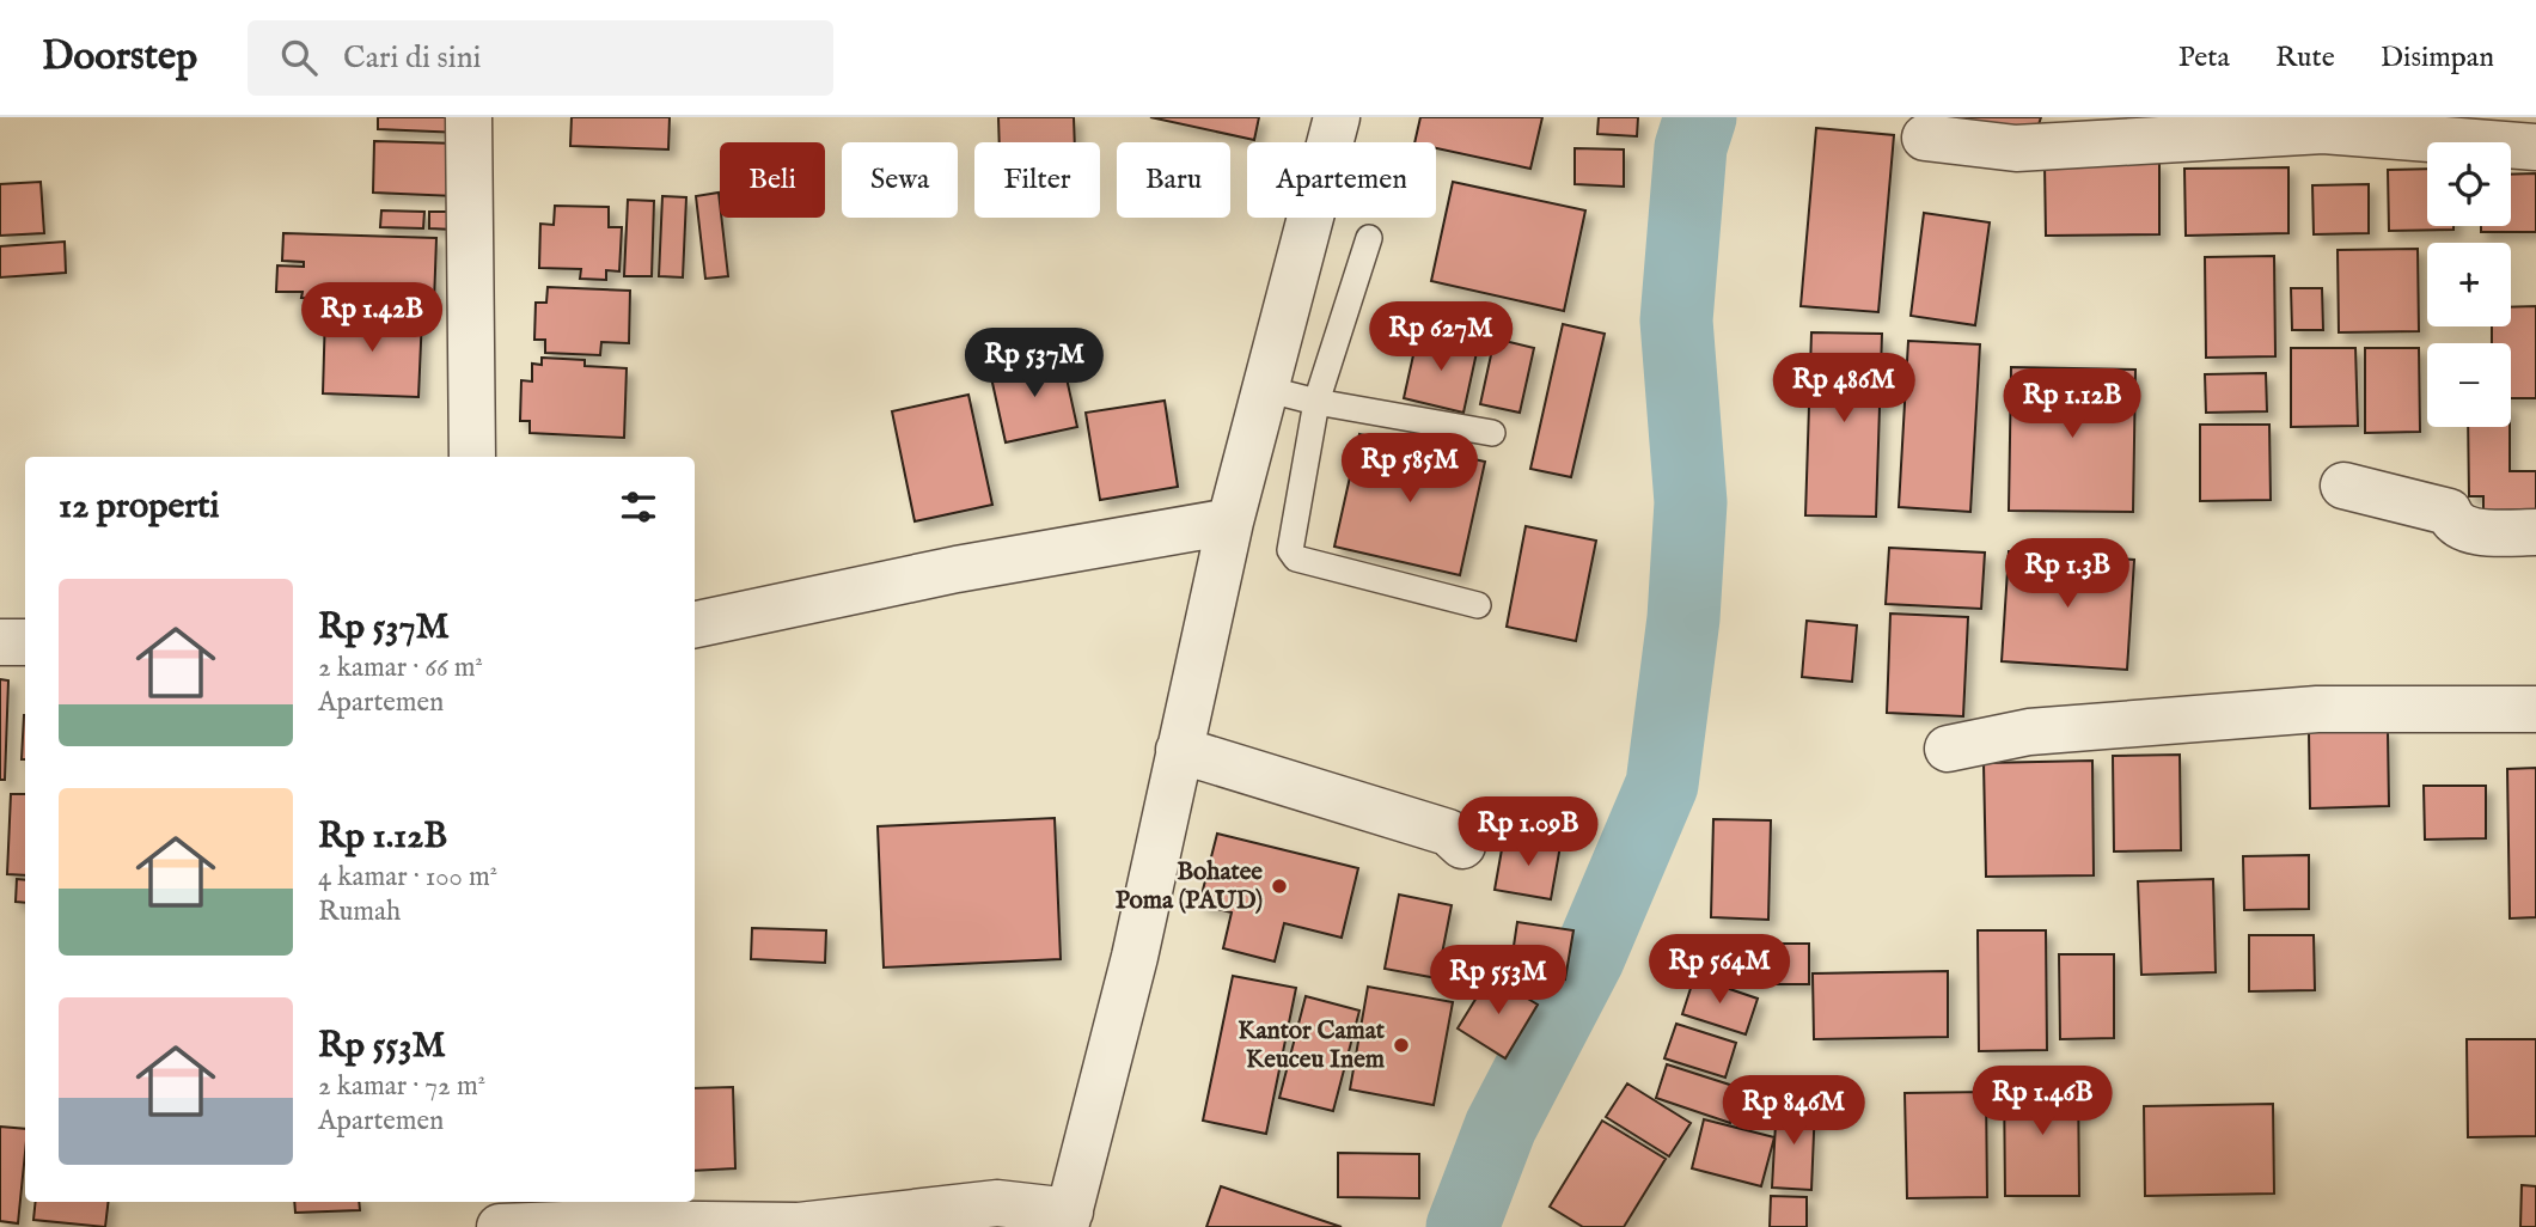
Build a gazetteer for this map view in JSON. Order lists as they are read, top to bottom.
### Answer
{
  "places": ["Bohatee Poma (PAUD)", "Kantor Camat Keuceu Inem"],
  "page": {
    "header": "Doorstep",
    "search": "Cari di sini",
    "nav": ["Peta", "Rute", "Disimpan"],
    "map_buttons": ["+", "−"],
    "chip": [
      "Beli",
      "Sewa",
      "Filter",
      "Baru",
      "Apartemen"
    ],
    "price": [
      "Rp 1.42B",
      "Rp 627M",
      "Rp 537M",
      "Rp 486M",
      "Rp 1.12B",
      "Rp 585M",
      "Rp 1.3B",
      "Rp 1.09B",
      "Rp 564M",
      "Rp 553M",
      "Rp 1.46B",
      "Rp 846M"
    ],
    "heading": "12 properti",
    "list": [
      {
        "name": "Rp 537M",
        "note": "2 kamar · 66 m² · Apartemen"
      },
      {
        "name": "Rp 1.12B",
        "note": "4 kamar · 100 m² · Rumah"
      },
      {
        "name": "Rp 553M",
        "note": "2 kamar · 72 m² · Apartemen"
      }
    ]
  }
}
